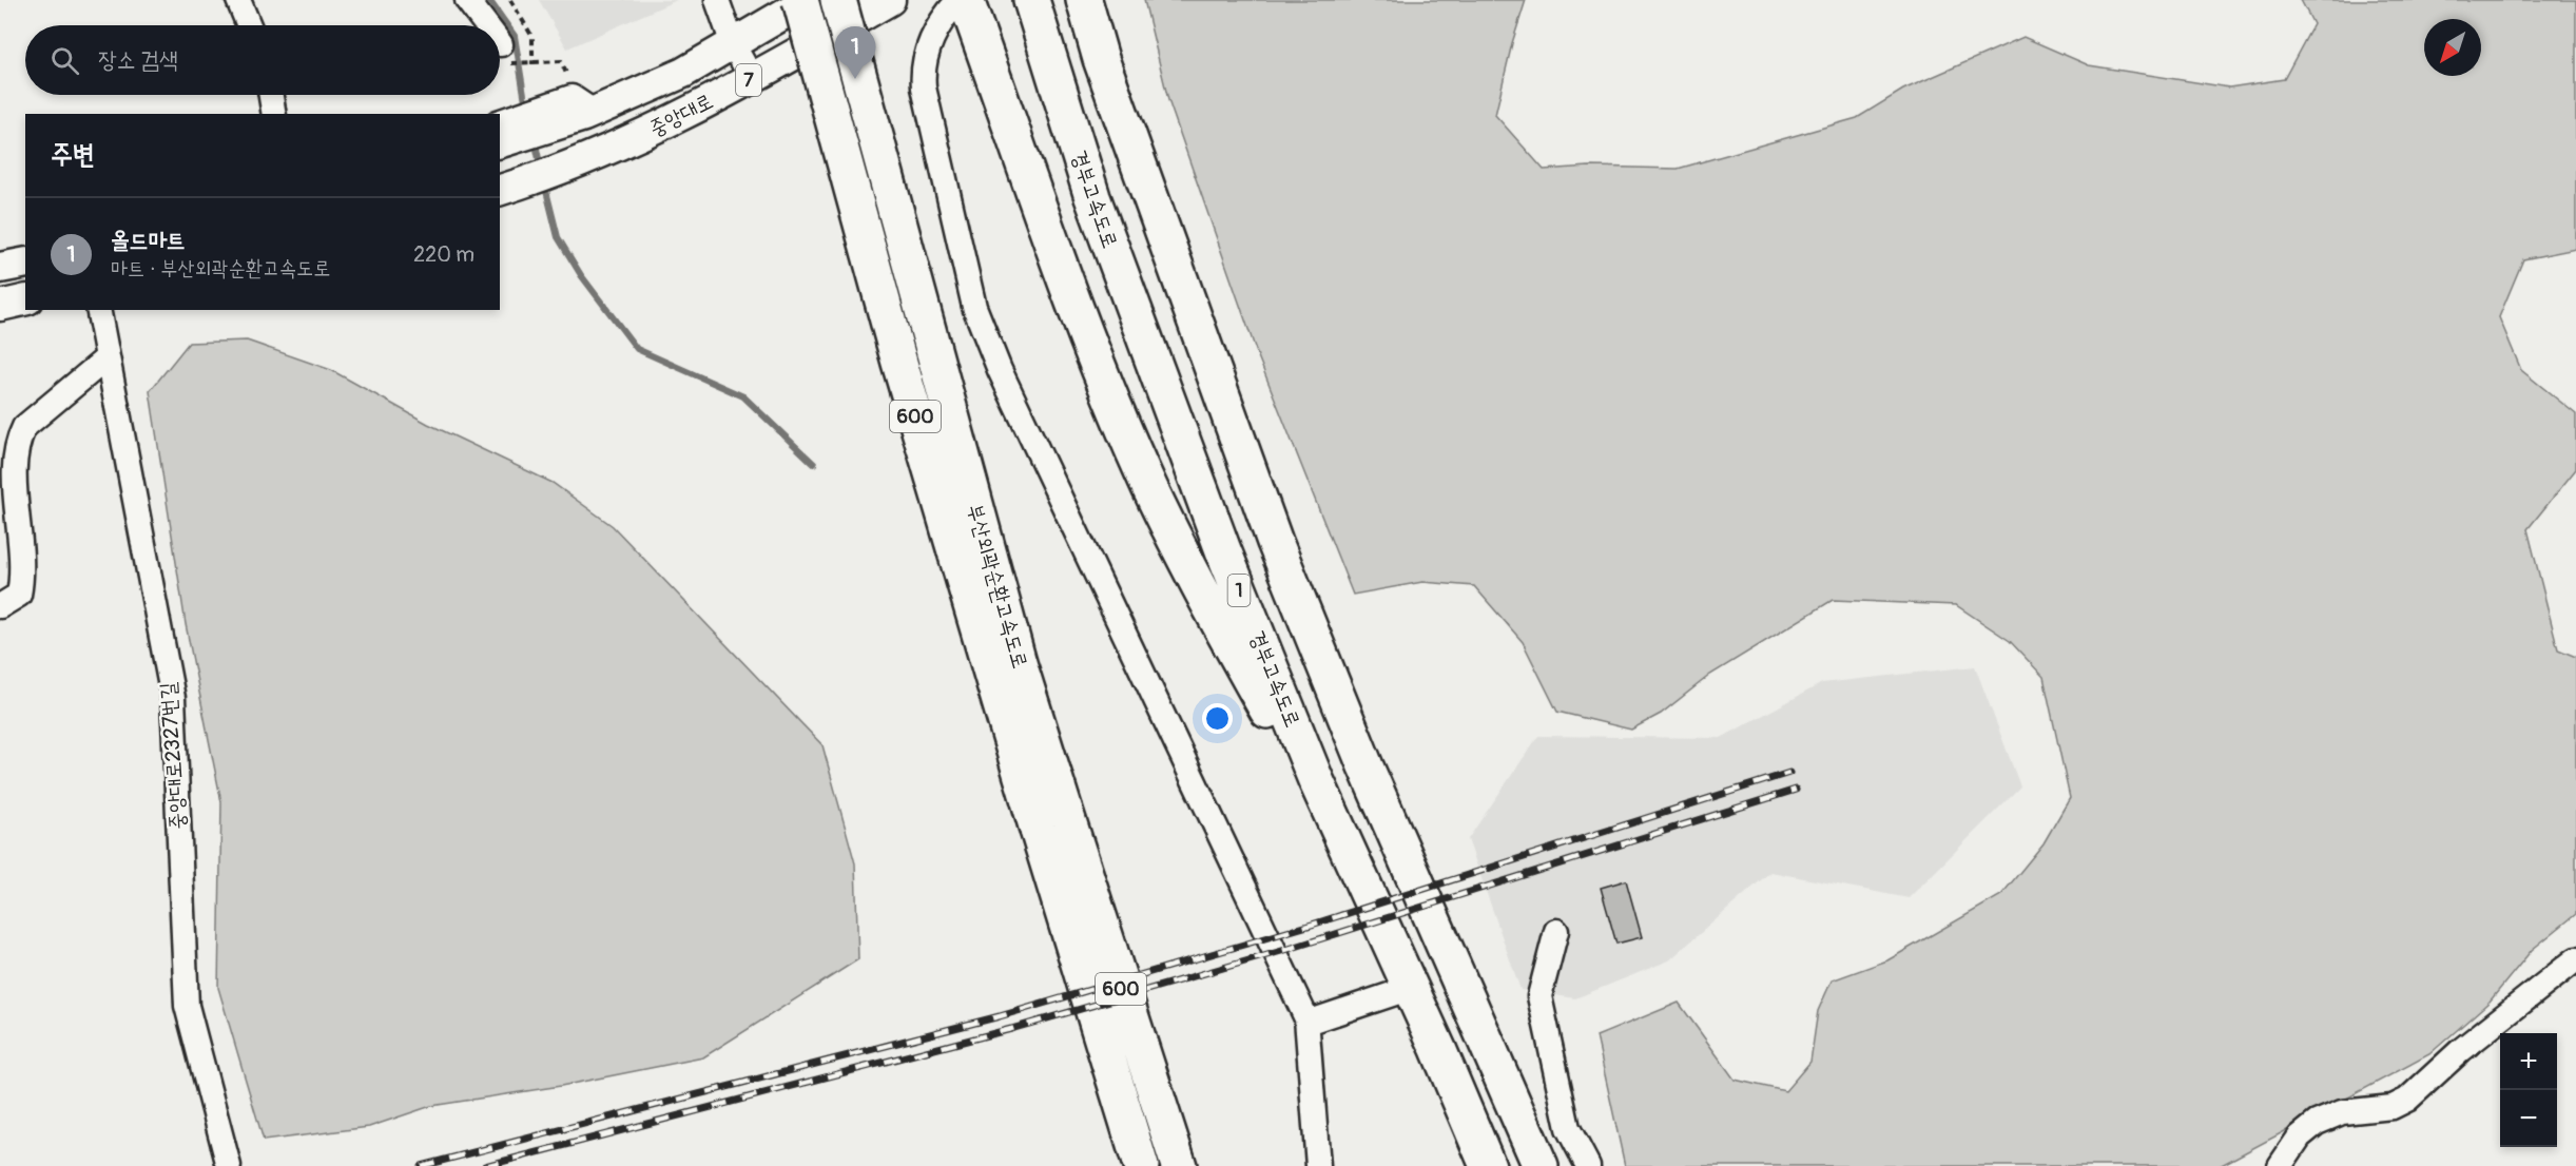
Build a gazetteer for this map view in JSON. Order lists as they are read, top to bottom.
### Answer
{
  "streets": {
    "highway": [
      "경부고속도로",
      "600",
      "부산외곽순환고속도로",
      "1"
    ],
    "main road": ["7", "중앙대로"],
    "street": ["중앙대로2327번길"]
  },
  "crossings": [
    ["7", "중앙대로"]
  ],
  "north": "bottom left",
  "page": {
    "search": "장소 검색",
    "pins": "1",
    "heading": "주변",
    "list": [
      {
        "mark": "1",
        "name": "올드마트",
        "note": "마트 · 부산외곽순환고속도로",
        "value": "220 m"
      }
    ],
    "map_buttons": ["+", "−"]
  }
}
